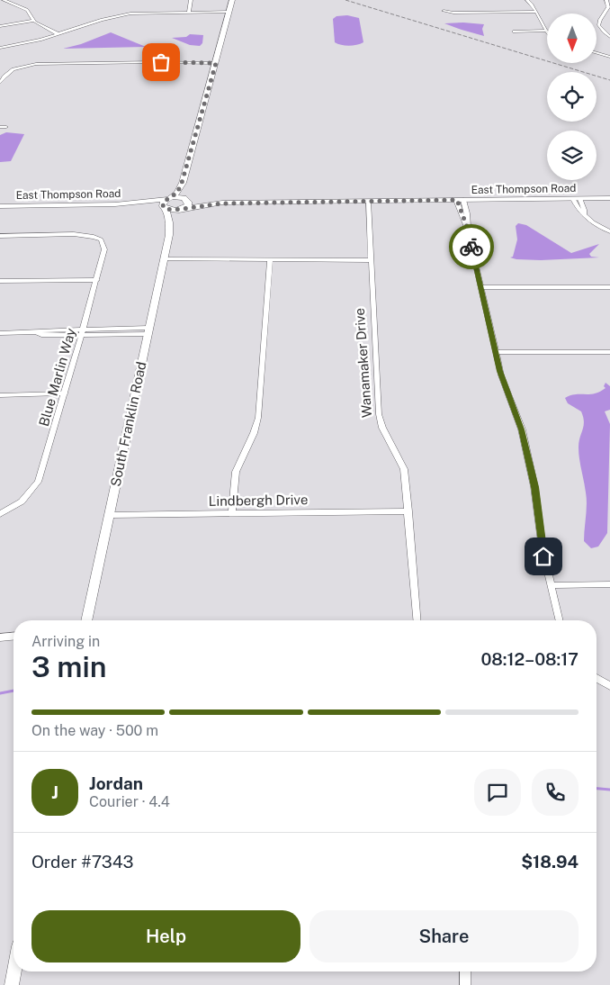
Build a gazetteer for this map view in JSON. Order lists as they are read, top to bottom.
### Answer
{
  "streets": {
    "main road": ["East Thompson Road", "South Franklin Road"],
    "street": ["Wanamaker Drive", "Blue Marlin Way", "Lindbergh Drive"]
  },
  "crossings": [
    ["East Thompson Road", "Wanamaker Drive"],
    ["East Thompson Road", "South Franklin Road"],
    ["Wanamaker Drive", "Lindbergh Drive"],
    ["South Franklin Road", "Lindbergh Drive"]
  ],
  "north": "bottom",
  "page": {
    "heading": ["3 min", "Arriving in", "08:12–08:17"],
    "panel": [
      "Jordan",
      "Courier · 4.4",
      "Order #7343",
      "$18.94"
    ],
    "bar": "On the way · 500 m",
    "round": "J",
    "buttons": ["Help", "Share"]
  }
}
